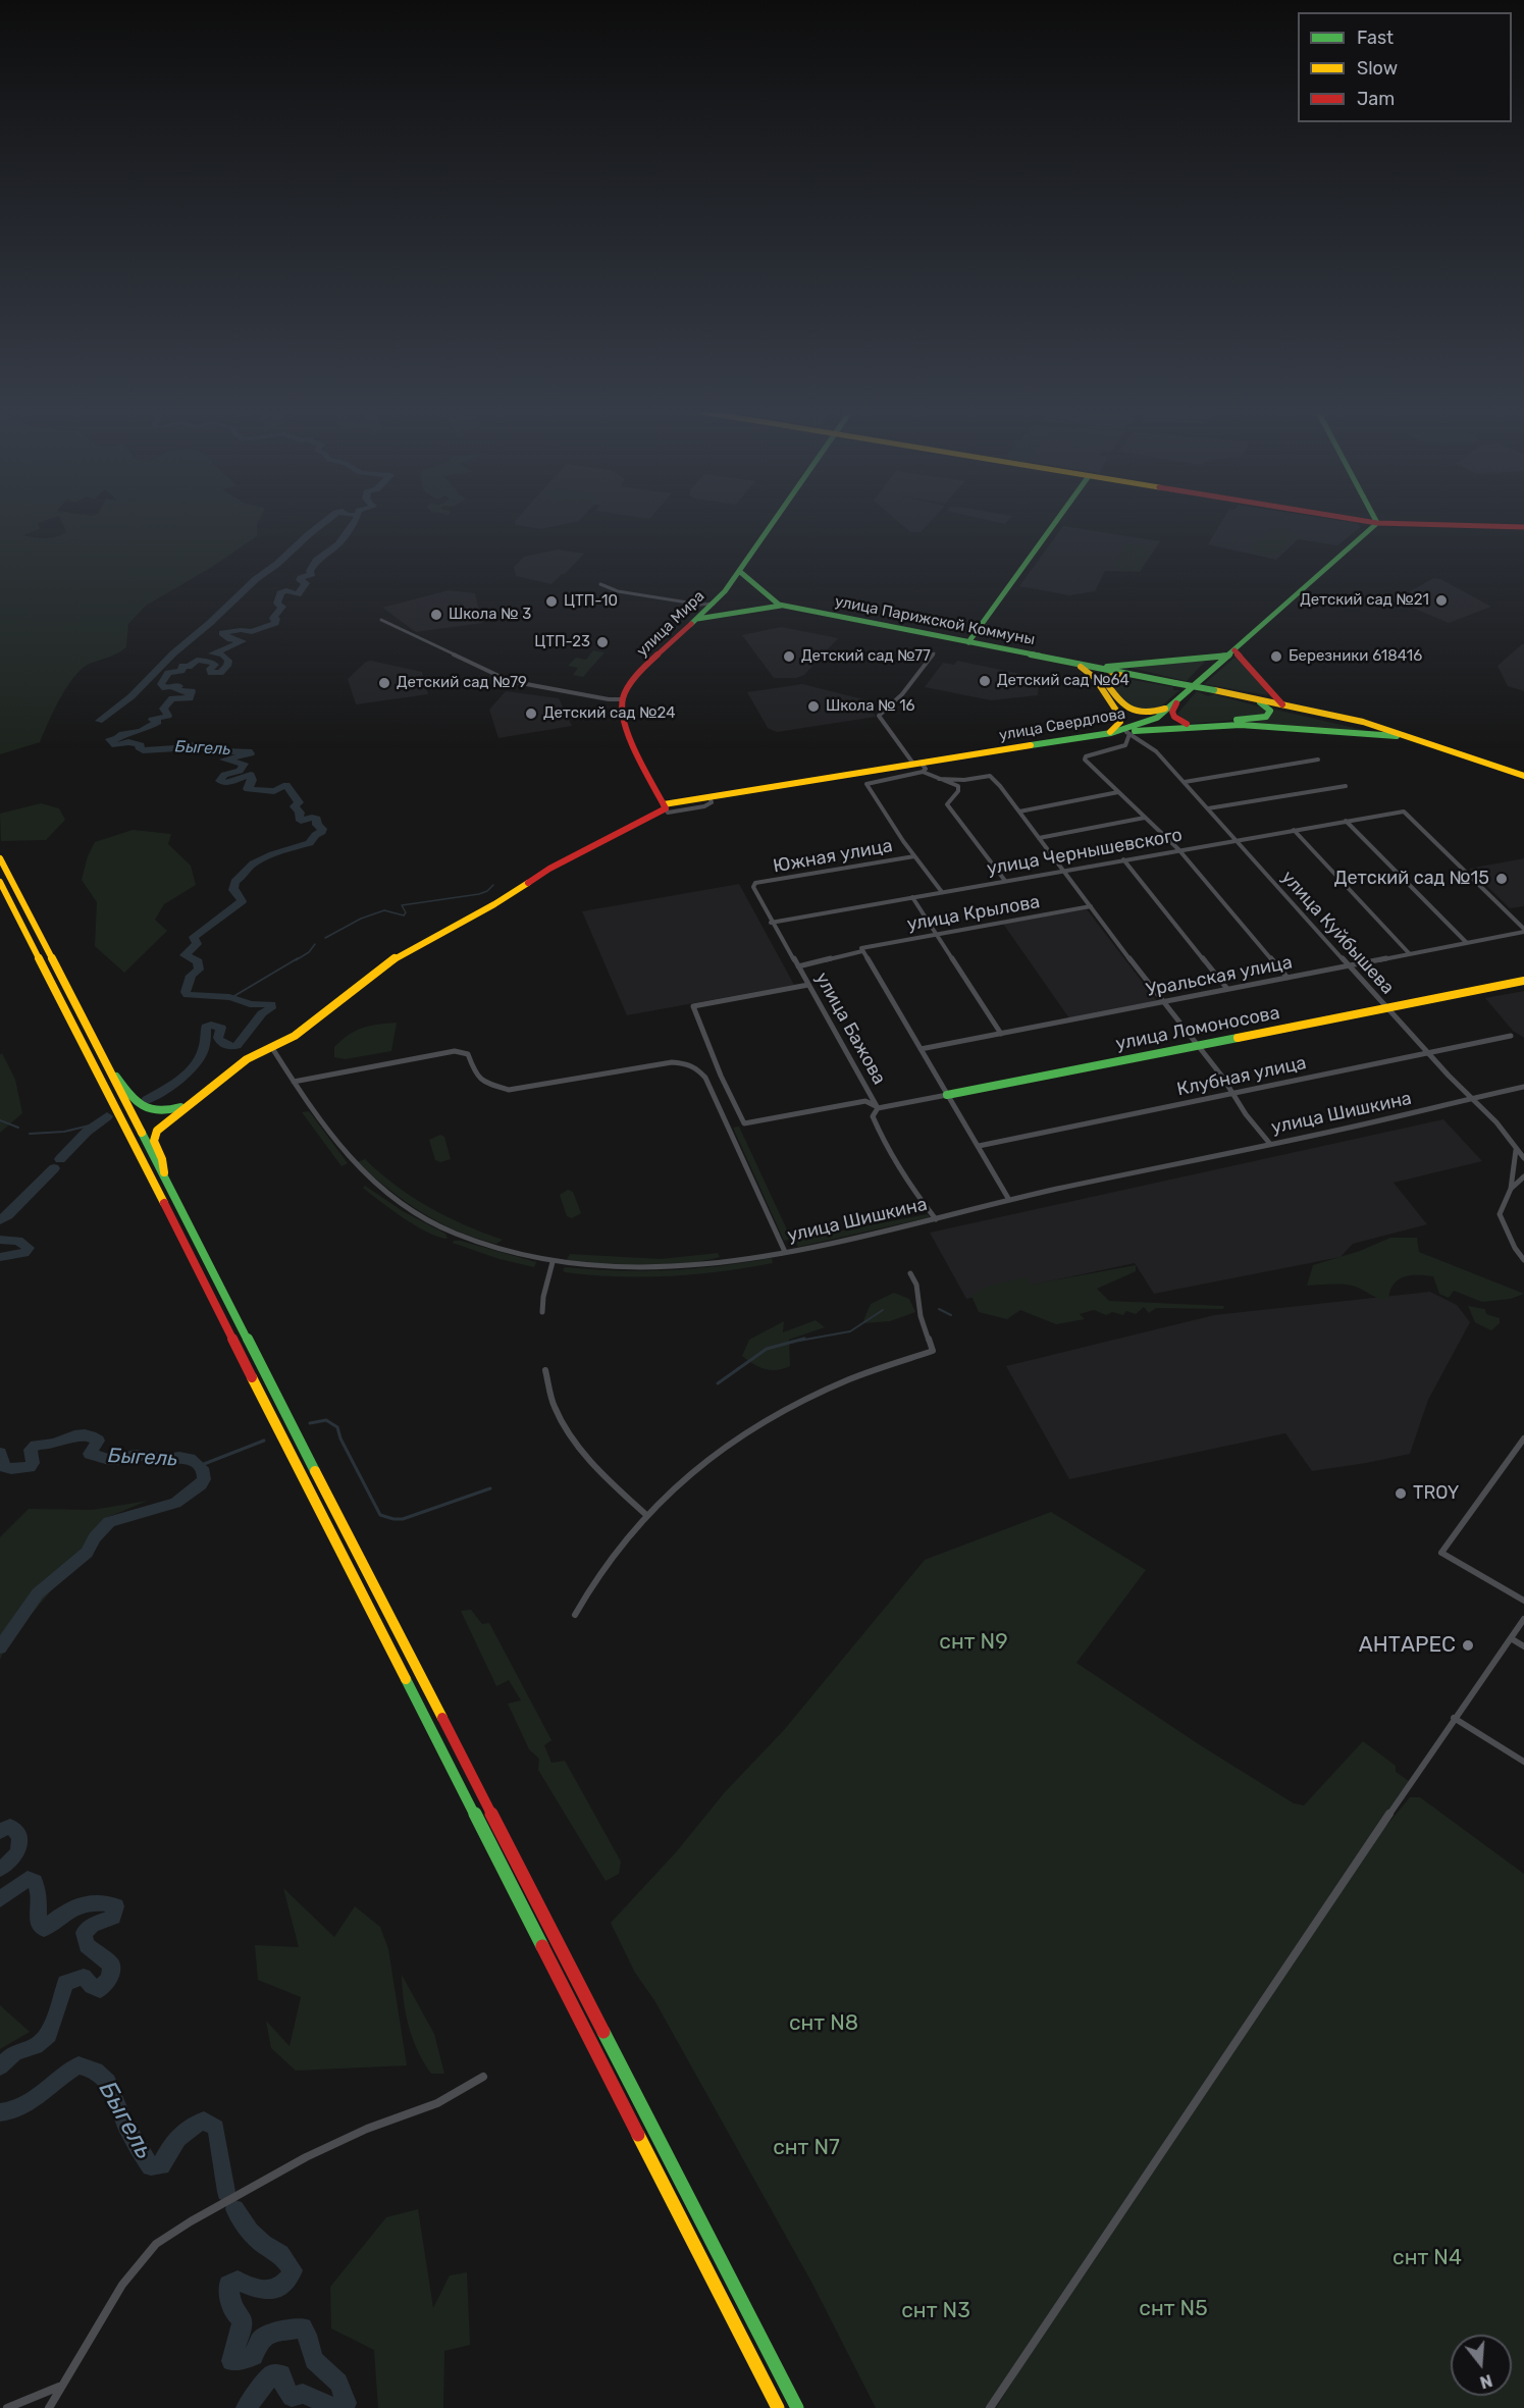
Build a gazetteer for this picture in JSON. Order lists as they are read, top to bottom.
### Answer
{
  "streets": {
    "main road": [
      "улица Парижской Коммуны",
      "улица Мира",
      "улица Свердлова",
      "улица Ломоносова"
    ],
    "street": [
      "улица Чернышевского",
      "Южная улица",
      "улица Крылова",
      "улица Куйбышева",
      "Уральская улица",
      "улица Бажова",
      "Клубная улица",
      "улица Шишкина"
    ]
  },
  "crossings": [
    ["улица Парижской Коммуны", "улица Мира"],
    ["улица Чернышевского", "Южная улица"],
    ["улица Чернышевского", "улица Куйбышева"],
    ["улица Чернышевского", "Уральская улица"],
    ["улица Чернышевского", "улица Бажова"],
    ["Южная улица", "улица Бажова"],
    ["улица Крылова", "улица Бажова"],
    ["улица Куйбышева", "Уральская улица"],
    ["улица Куйбышева", "улица Ломоносова"],
    ["улица Куйбышева", "Клубная улица"],
    ["улица Куйбышева", "улица Шишкина"],
    ["улица Бажова", "улица Ломоносова"],
    ["улица Бажова", "улица Шишкина"]
  ],
  "water": ["Быгель"],
  "parks": [
    "снт N9",
    "снт N8",
    "снт N7",
    "снт N4",
    "снт N5",
    "снт N3"
  ],
  "places": [
    "Детский сад №21",
    "ЦТП-10",
    "Школа № 3",
    "ЦТП-23",
    "Детский сад №77",
    "Березники 618416",
    "Детский сад №64",
    "Детский сад №79",
    "Школа № 16",
    "Детский сад №24",
    "Детский сад №15",
    "TROY",
    "АНТАРЕС"
  ],
  "legend": ["Fast", "Slow", "Jam"],
  "north": "bottom"
}
